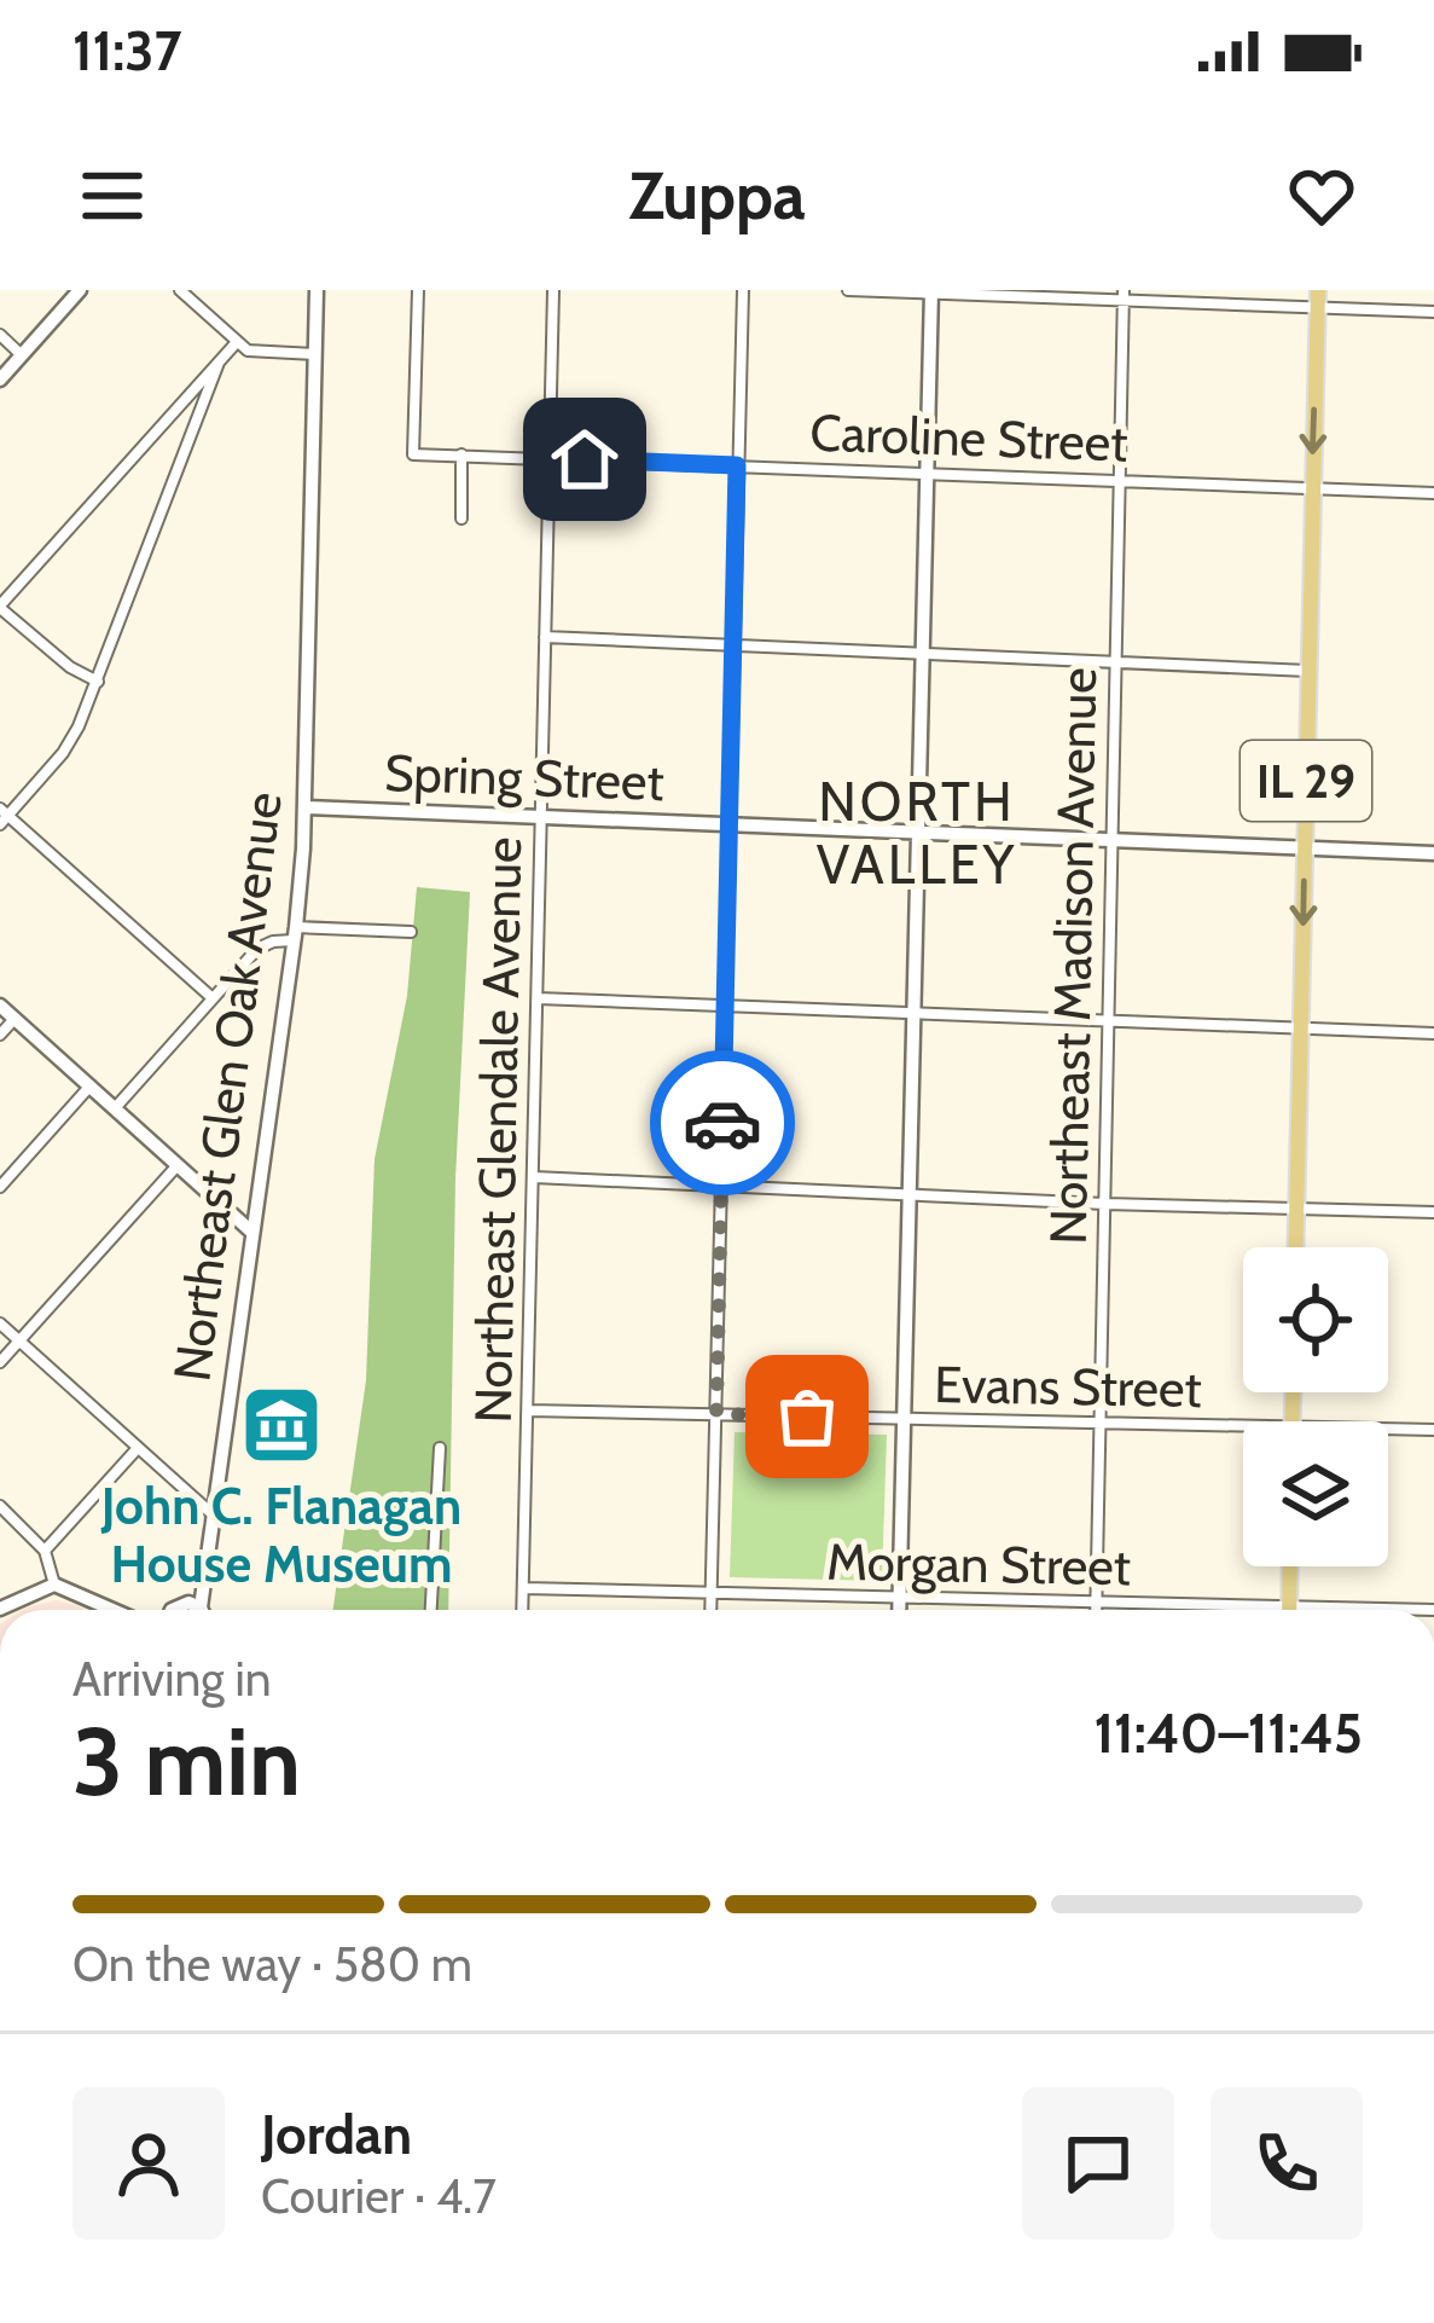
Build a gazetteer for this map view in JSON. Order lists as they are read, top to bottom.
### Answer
{
  "streets": {
    "main road": ["IL 29"],
    "street": [
      "Caroline Street",
      "Spring Street",
      "Northeast Madison Avenue",
      "Northeast Glen Oak Avenue",
      "Northeast Glendale Avenue",
      "Evans Street",
      "Morgan Street"
    ]
  },
  "crossings": [
    ["Caroline Street", "IL 29"],
    ["Caroline Street", "Northeast Madison Avenue"],
    ["Caroline Street", "Northeast Glendale Avenue"],
    ["Spring Street", "IL 29"],
    ["Spring Street", "Northeast Madison Avenue"],
    ["Spring Street", "Northeast Glen Oak Avenue"],
    ["Spring Street", "Northeast Glendale Avenue"],
    ["Northeast Madison Avenue", "Evans Street"],
    ["Northeast Madison Avenue", "Morgan Street"],
    ["Northeast Glendale Avenue", "Evans Street"],
    ["Northeast Glendale Avenue", "Morgan Street"]
  ],
  "districts": ["NORTH VALLEY"],
  "places": {
    "museum": ["John C. Flanagan House Museum"]
  },
  "page": {
    "status": "11:37",
    "header": "Zuppa",
    "heading": ["3 min", "Arriving in", "11:40–11:45"],
    "panel": ["Jordan", "Courier · 4.7"],
    "bar": "On the way · 580 m"
  }
}
